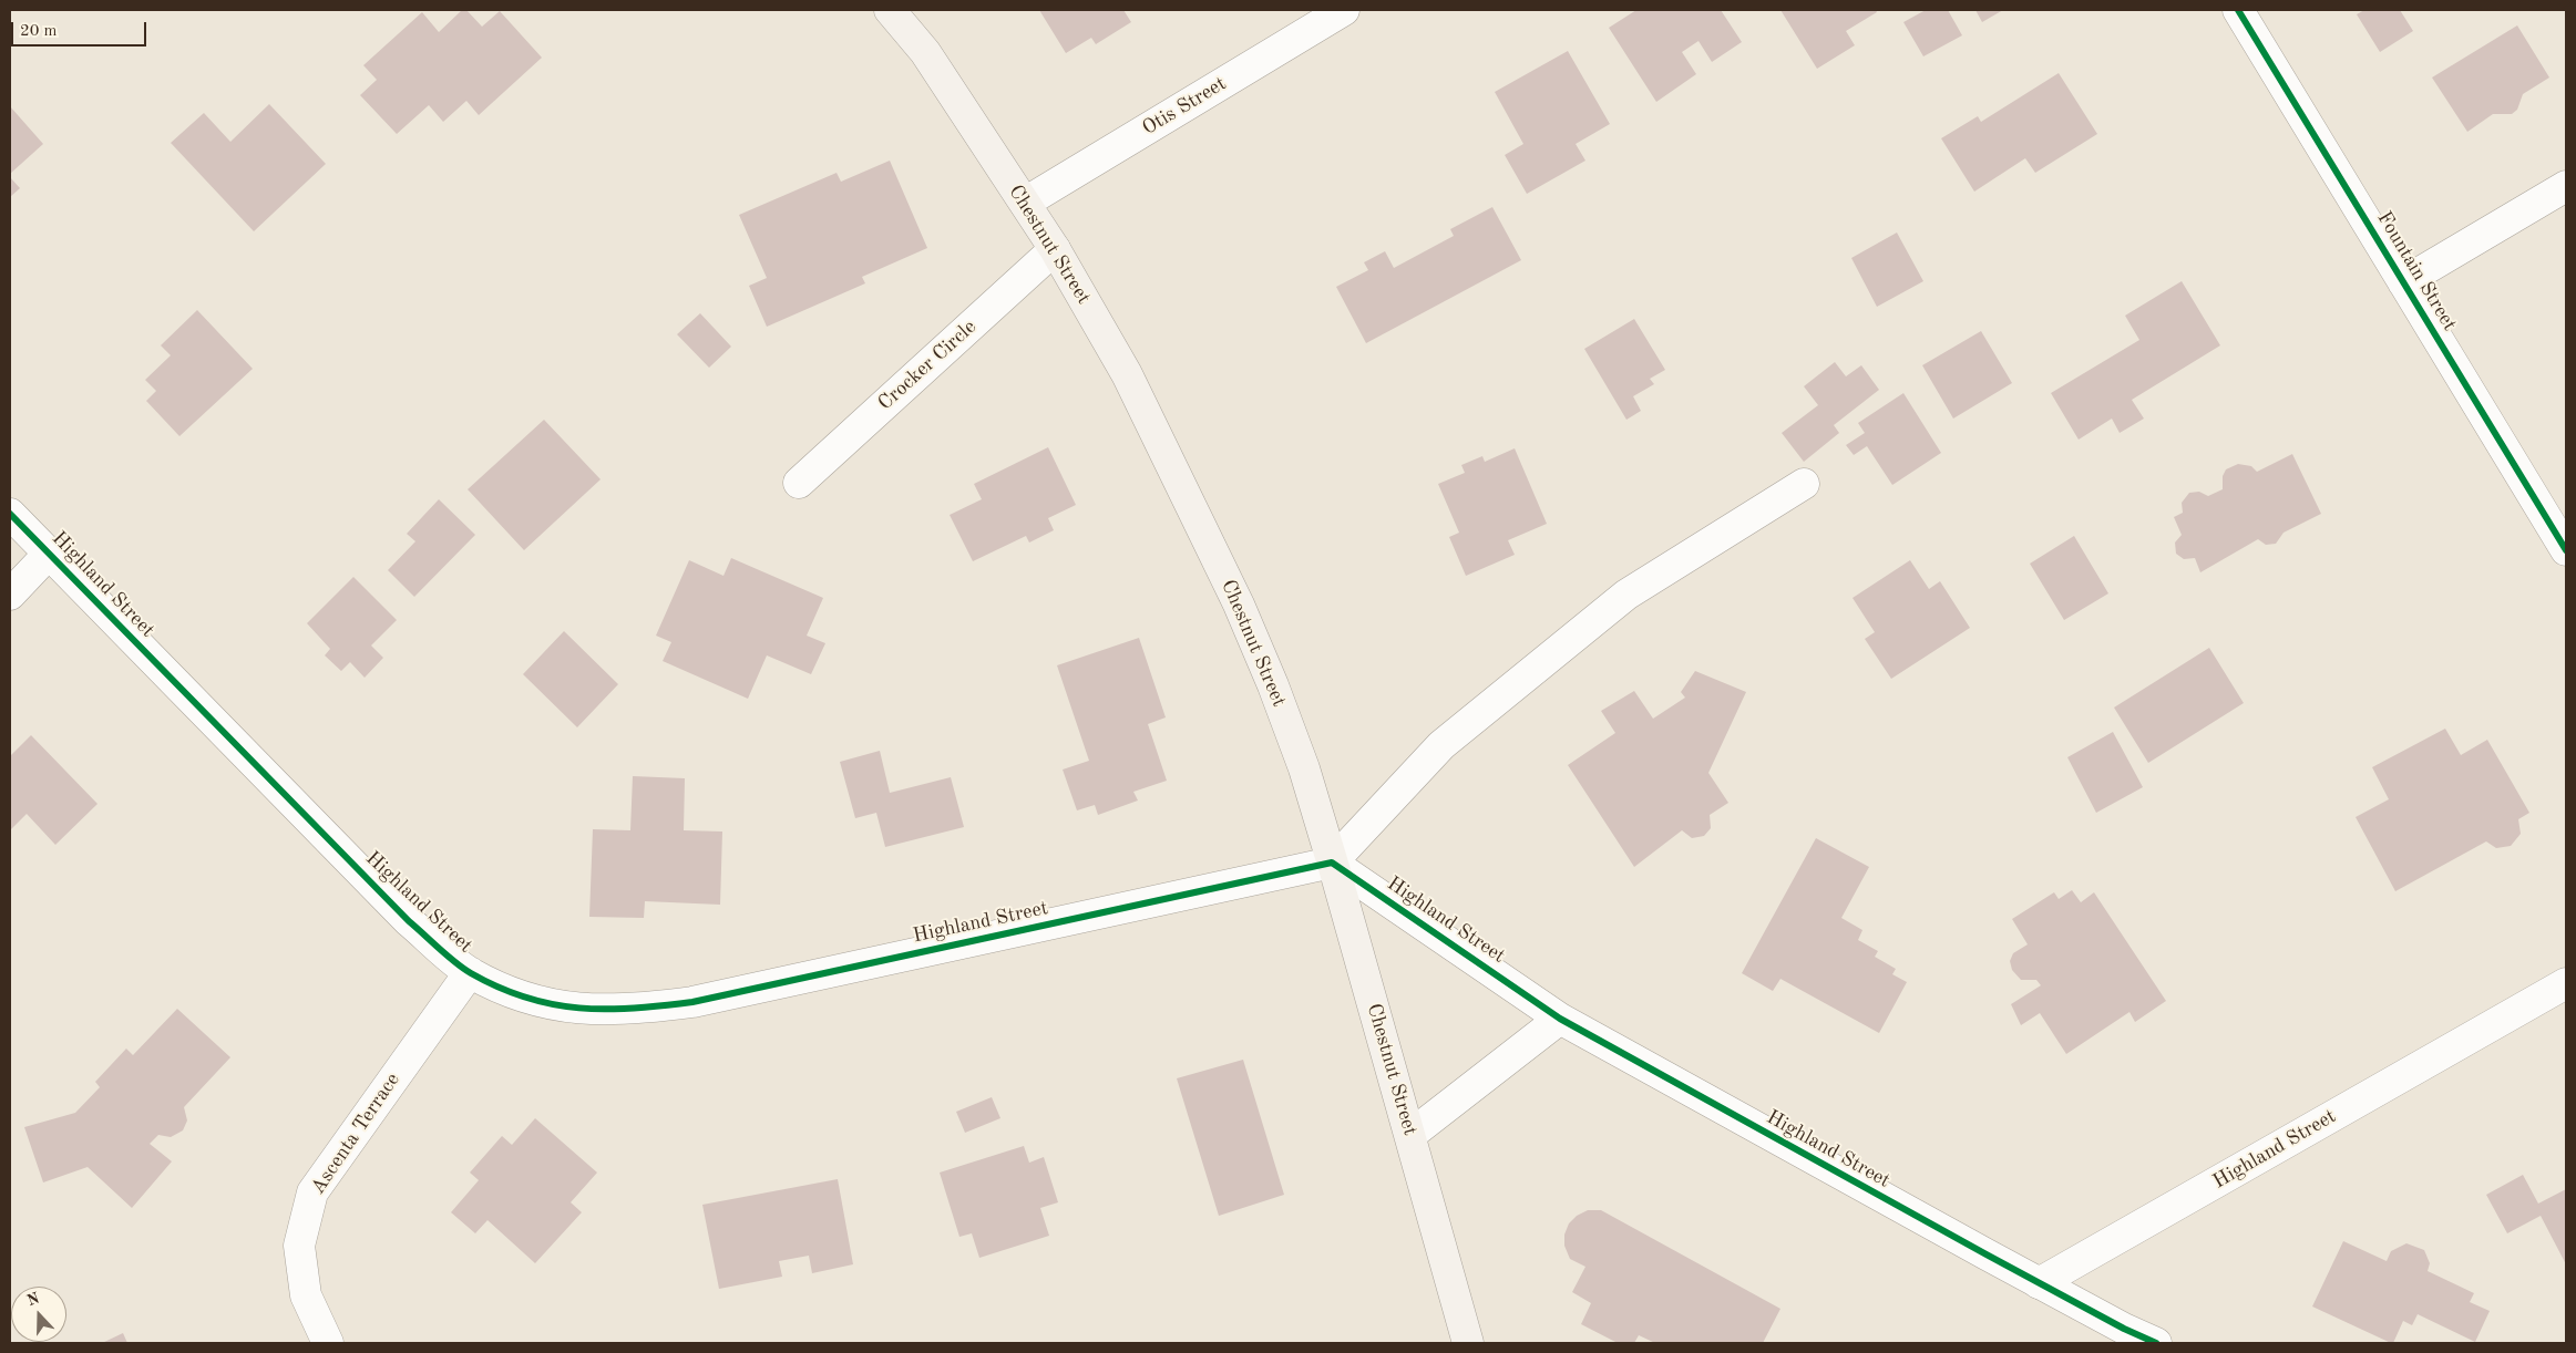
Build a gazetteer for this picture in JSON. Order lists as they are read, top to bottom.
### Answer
{
  "streets": {
    "main road": ["Chestnut Street"],
    "street": [
      "Otis Street",
      "Fountain Street",
      "Crocker Circle",
      "Highland Street",
      "Ascenta Terrace"
    ]
  },
  "crossings": [
    ["Otis Street", "Chestnut Street"],
    ["Chestnut Street", "Crocker Circle"],
    ["Chestnut Street", "Highland Street"],
    ["Highland Street", "Ascenta Terrace"]
  ],
  "scale_bar": "20 m",
  "north": "top"
}
